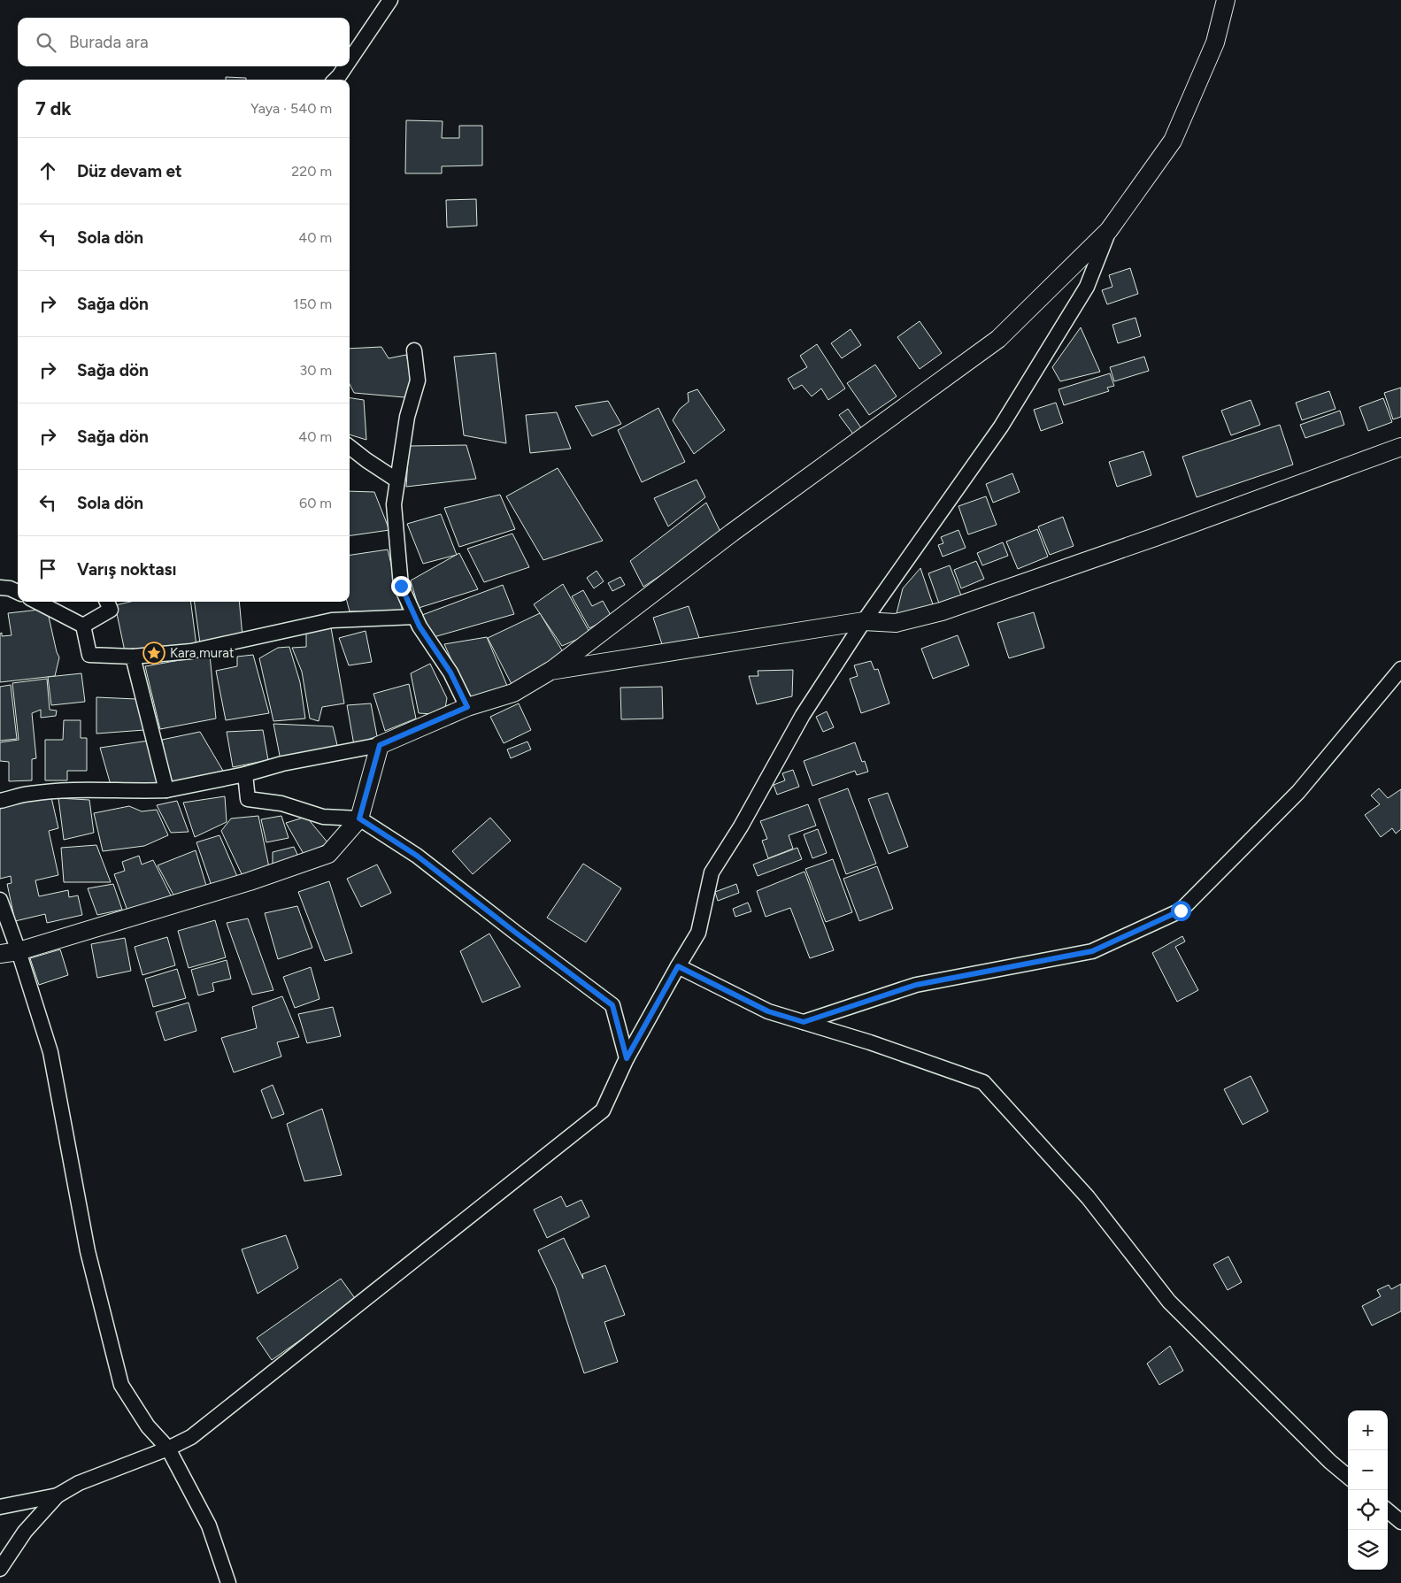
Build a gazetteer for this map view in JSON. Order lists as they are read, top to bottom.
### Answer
{
  "places": {
    "place": ["Kara murat"]
  },
  "page": {
    "search": "Burada ara",
    "heading": ["7 dk", "Yaya · 540 m"],
    "list": [
      ["Düz devam et", "220 m"],
      ["Sola dön", "40 m"],
      ["Sağa dön", "150 m"],
      ["Sağa dön", "30 m"],
      ["Sağa dön", "40 m"],
      ["Sola dön", "60 m"],
      "Varış noktası"
    ],
    "map_buttons": ["+", "−"]
  }
}
